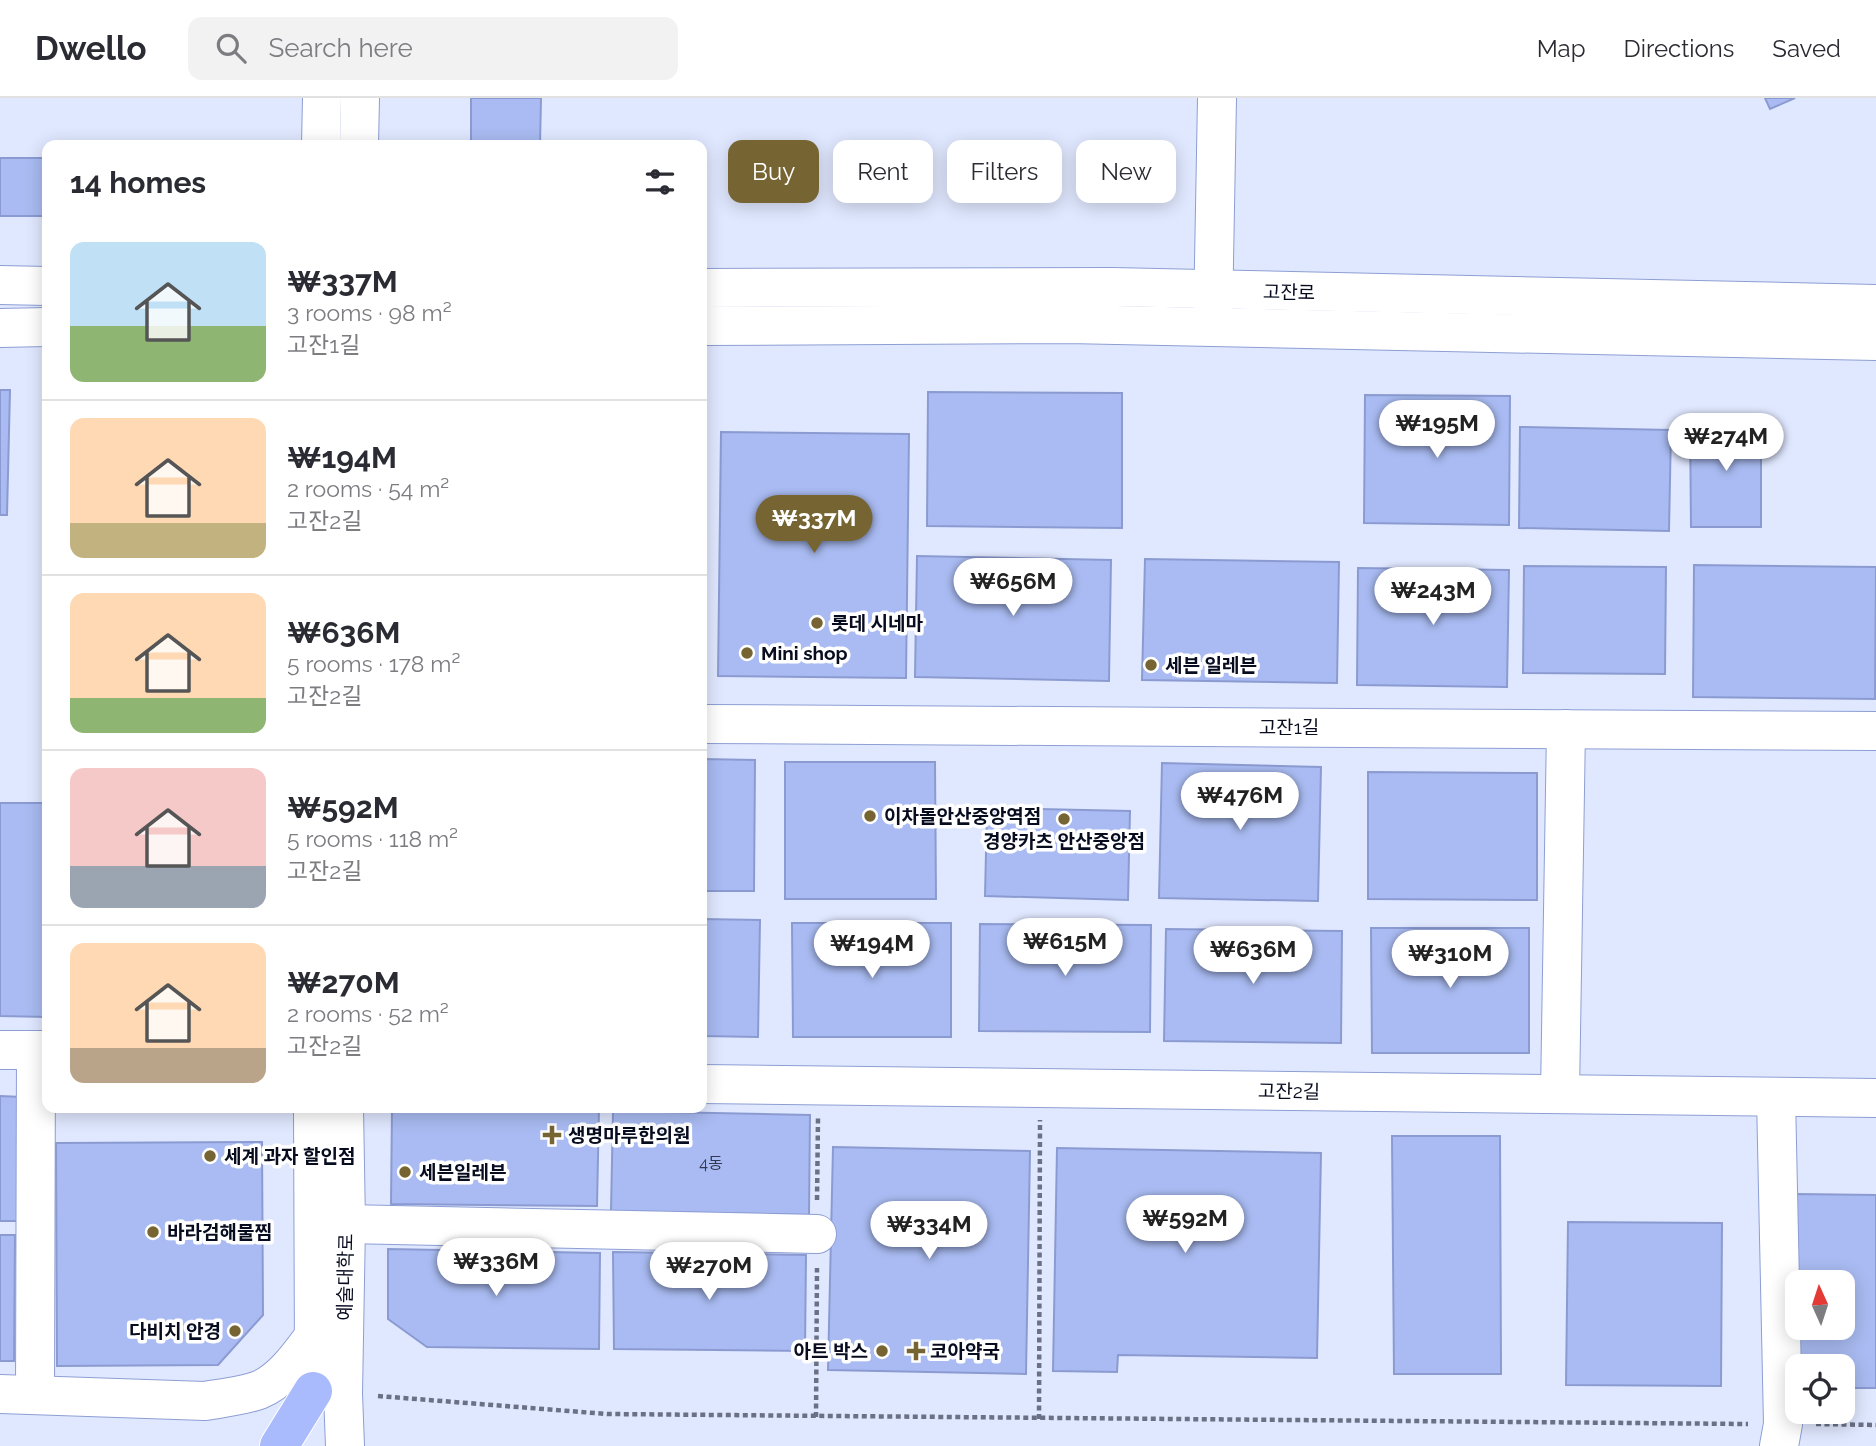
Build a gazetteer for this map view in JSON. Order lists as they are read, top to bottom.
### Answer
{
  "streets": {
    "main road": ["예술대학로"],
    "street": ["고잔로", "고잔1길", "고잔2길"]
  },
  "places": {
    "other": [
      "롯데 시네마",
      "Mini shop",
      "세븐 일레븐",
      "이차돌안산중앙역점",
      "경양카츠 안산중앙점",
      "세계 과자 할인점",
      "세븐일레븐",
      "바라검해물찜",
      "다비치 안경",
      "아트 박스"
    ],
    "health": ["생명마루한의원", "코아약국"]
  },
  "house_numbers": ["4동"],
  "north": "top",
  "page": {
    "header": "Dwello",
    "search": "Search here",
    "nav": ["Map", "Directions", "Saved"],
    "chip": [
      "Buy",
      "Rent",
      "Filters",
      "New"
    ],
    "heading": "14 homes",
    "list": [
      {
        "name": "₩337M",
        "note": "3 rooms · 98 m² · 고잔1길"
      },
      {
        "name": "₩194M",
        "note": "2 rooms · 54 m² · 고잔2길"
      },
      {
        "name": "₩636M",
        "note": "5 rooms · 178 m² · 고잔2길"
      },
      {
        "name": "₩592M",
        "note": "5 rooms · 118 m² · 고잔2길"
      },
      {
        "name": "₩270M",
        "note": "2 rooms · 52 m² · 고잔2길"
      }
    ],
    "price": [
      "₩195M",
      "₩274M",
      "₩337M",
      "₩656M",
      "₩243M",
      "₩476M",
      "₩615M",
      "₩194M",
      "₩636M",
      "₩310M",
      "₩592M",
      "₩334M",
      "₩336M",
      "₩270M"
    ]
  }
}
